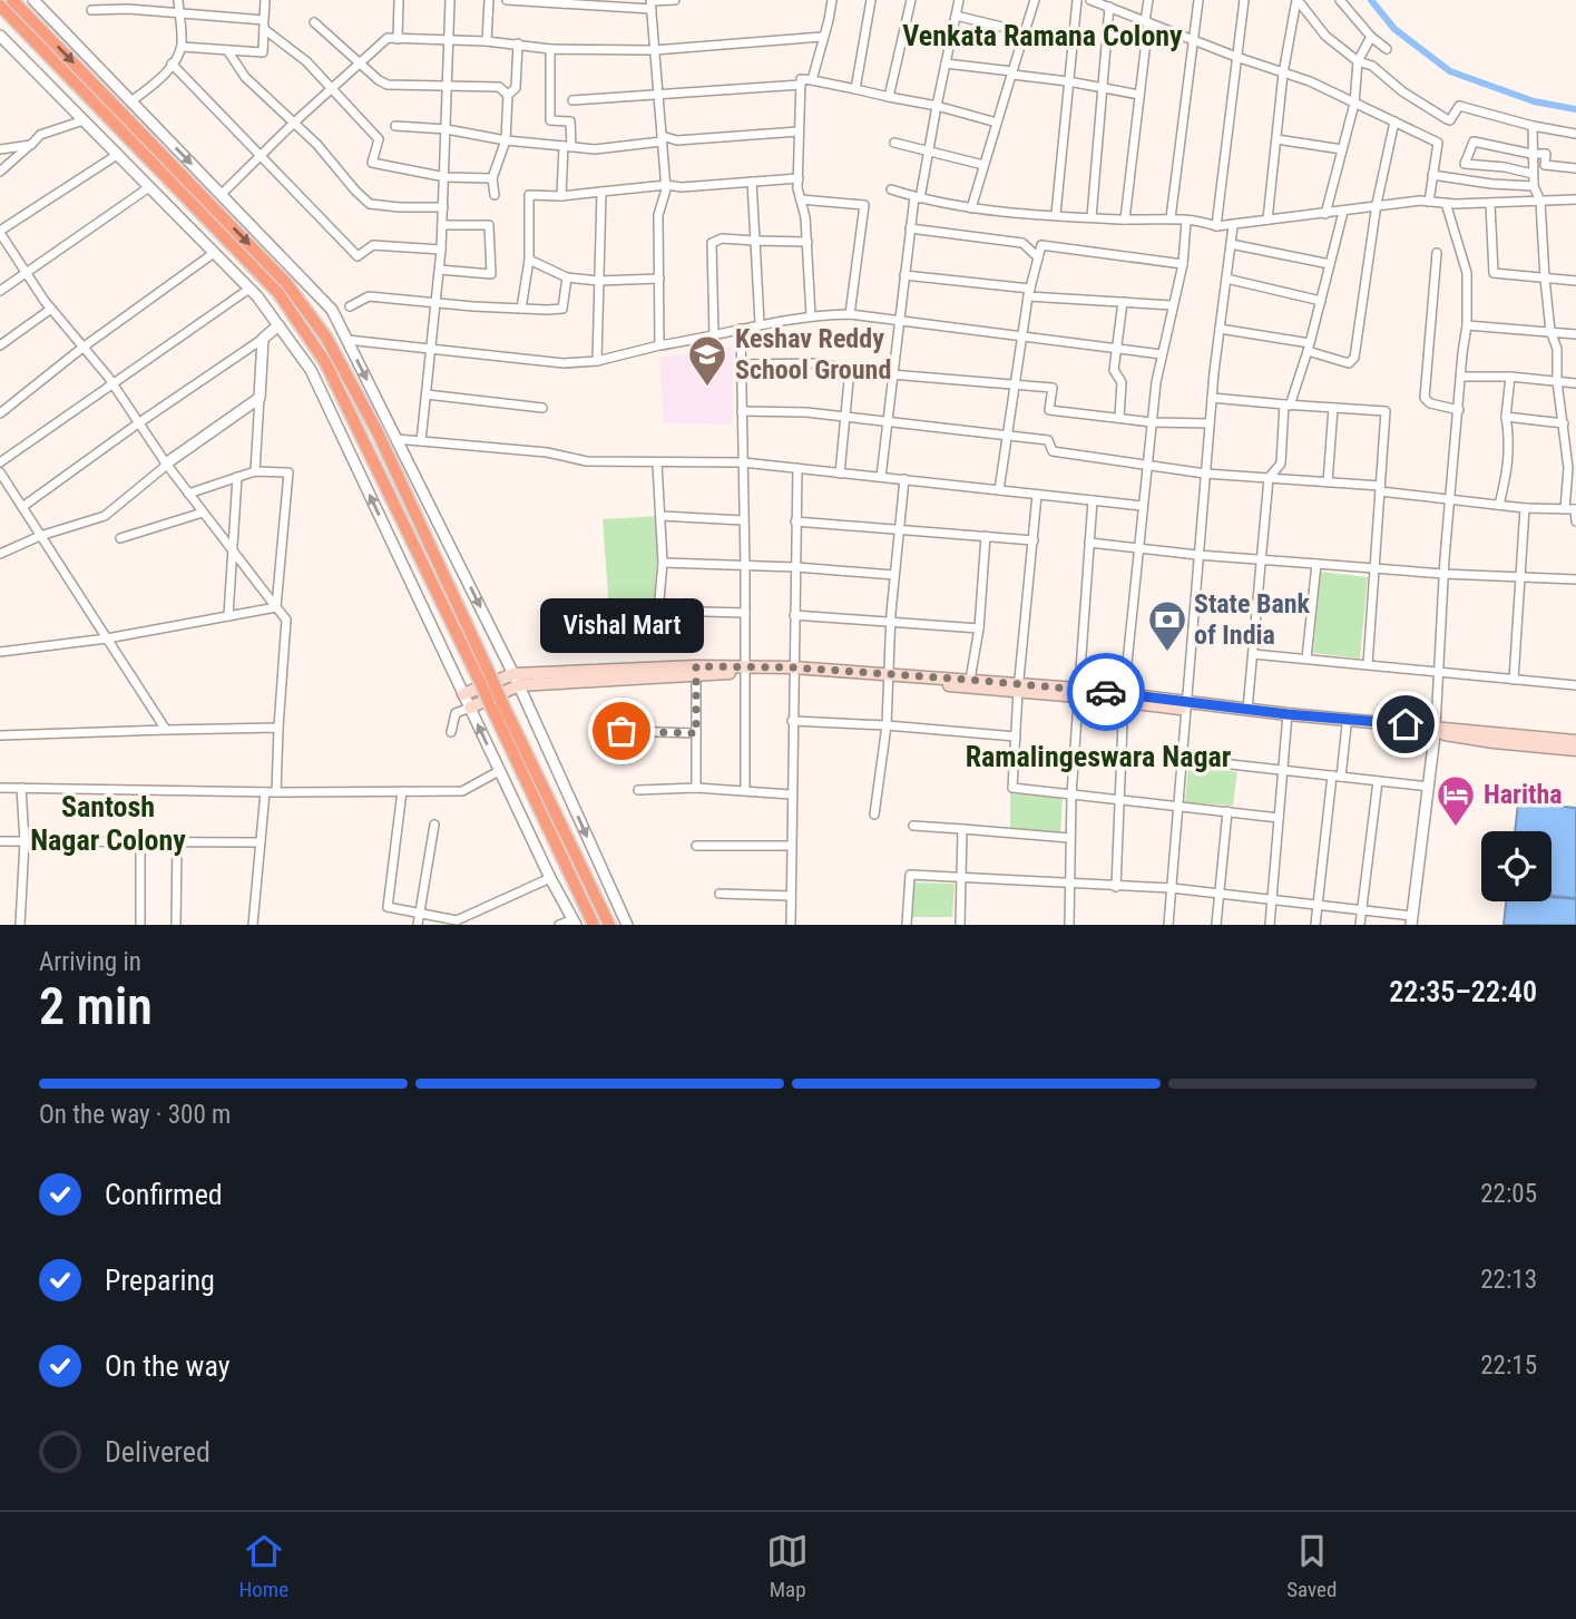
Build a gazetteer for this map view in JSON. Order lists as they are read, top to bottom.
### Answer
{
  "districts": ["Venkata Ramana Colony", "Ramalingeswara Nagar", "Santosh Nagar Colony"],
  "places": {
    "school or university": ["Keshav Reddy School Ground"],
    "bank": ["State Bank of India"],
    "other": ["Vishal Mart"],
    "hotel": ["Haritha"]
  },
  "page": {
    "bubble": "Vishal Mart",
    "heading": ["2 min", "Arriving in", "22:35–22:40"],
    "bar": "On the way · 300 m",
    "list": [
      ["Confirmed", "22:05"],
      ["Preparing", "22:13"],
      ["On the way", "22:15"],
      "Delivered"
    ],
    "tabs": ["Home", "Map", "Saved"]
  }
}
